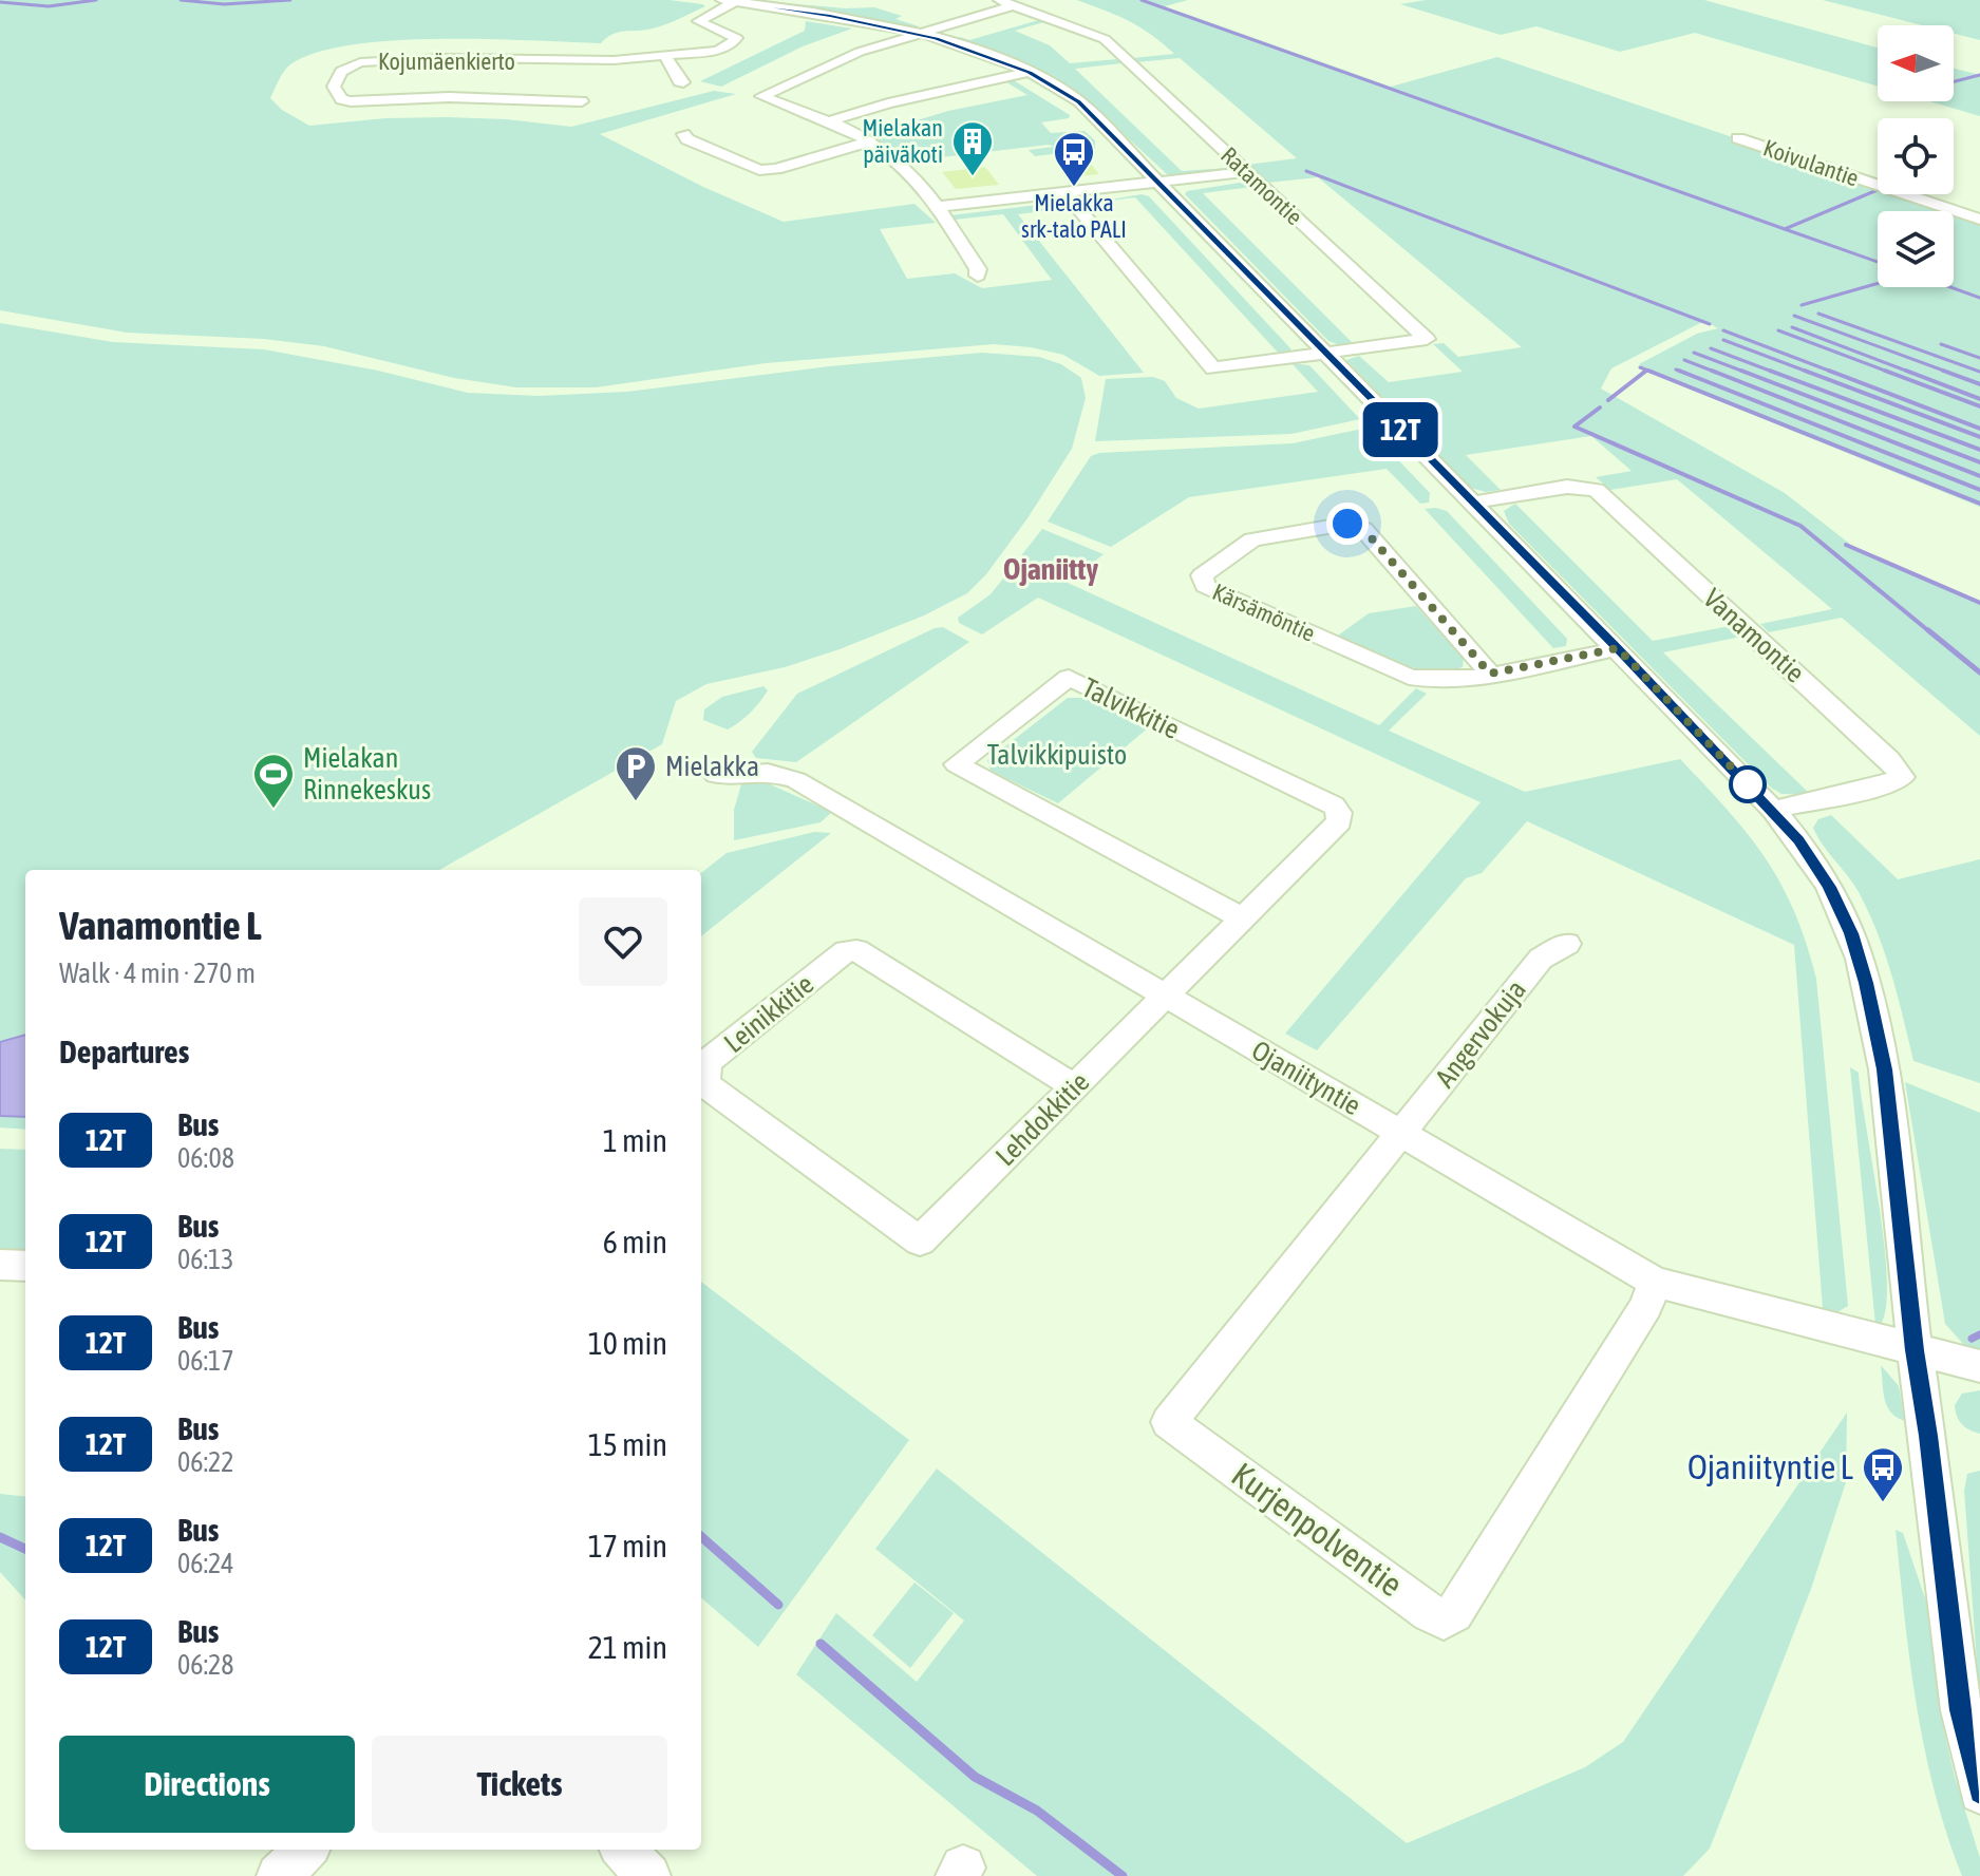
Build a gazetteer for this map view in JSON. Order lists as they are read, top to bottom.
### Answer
{
  "streets": {
    "street": [
      "Kojumäenkierto",
      "Koivulantie",
      "Ratamontie",
      "Kärsämöntie",
      "Vanamontie",
      "Talvikkitie",
      "Leinikkitie",
      "Angervokuja",
      "Ojaniityntie",
      "Lehdokkitie",
      "Kurjenpolventie"
    ]
  },
  "crossings": [
    ["Talvikkitie", "Ojaniityntie"],
    ["Talvikkitie", "Lehdokkitie"],
    ["Leinikkitie", "Lehdokkitie"],
    ["Angervokuja", "Ojaniityntie"],
    ["Angervokuja", "Kurjenpolventie"],
    ["Ojaniityntie", "Lehdokkitie"],
    ["Ojaniityntie", "Kurjenpolventie"]
  ],
  "districts": ["Ojaniitty"],
  "parks": ["Talvikkipuisto"],
  "places": {
    "building": ["Mielakan päiväkoti"],
    "bus stop": ["Mielakka srk-talo PALI", "Ojaniityntie L"],
    "parking": ["Mielakka"],
    "sports": ["Mielakan Rinnekeskus"]
  },
  "lines": ["bus line 12T"],
  "north": "left",
  "page": {
    "on_map": "12T",
    "heading": [
      ["Vanamontie L", "Walk · 4 min · 270 m"],
      "Departures"
    ],
    "list": [
      {
        "mark": "12T",
        "name": "Bus",
        "note": "06:08",
        "value": "1 min"
      },
      {
        "mark": "12T",
        "name": "Bus",
        "note": "06:13",
        "value": "6 min"
      },
      {
        "mark": "12T",
        "name": "Bus",
        "note": "06:17",
        "value": "10 min"
      },
      {
        "mark": "12T",
        "name": "Bus",
        "note": "06:22",
        "value": "15 min"
      },
      {
        "mark": "12T",
        "name": "Bus",
        "note": "06:24",
        "value": "17 min"
      },
      {
        "mark": "12T",
        "name": "Bus",
        "note": "06:28",
        "value": "21 min"
      }
    ],
    "buttons": ["Directions", "Tickets"]
  }
}
